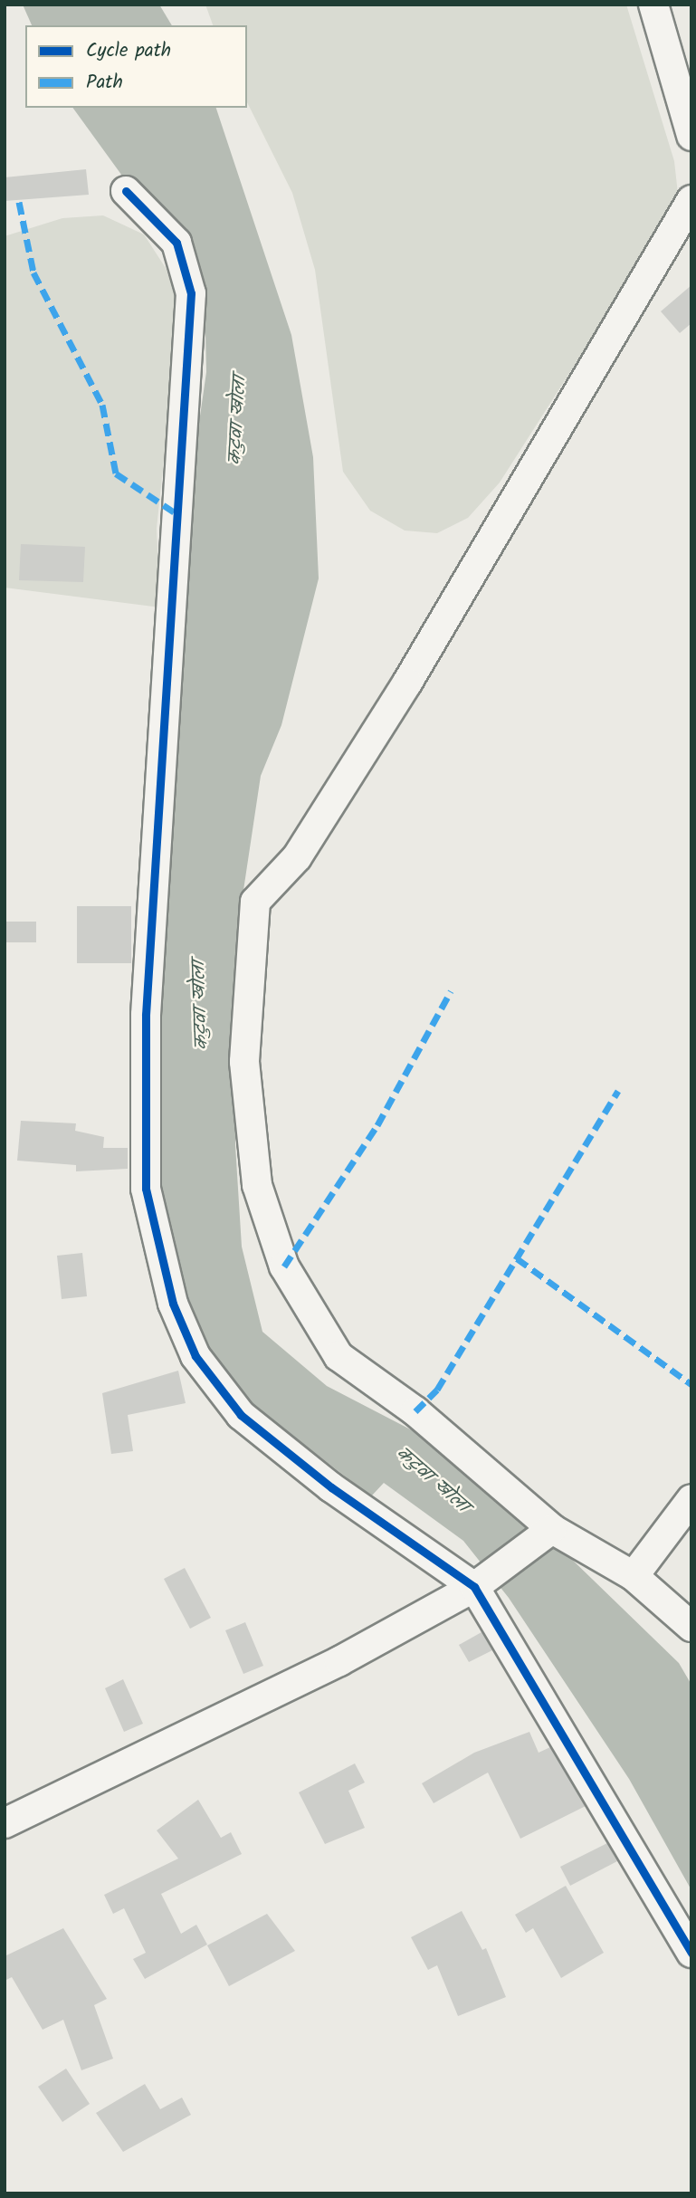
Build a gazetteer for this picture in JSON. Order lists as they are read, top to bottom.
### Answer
{
  "water": ["कटुवा खोला"],
  "legend": ["Cycle path", "Path"]
}
